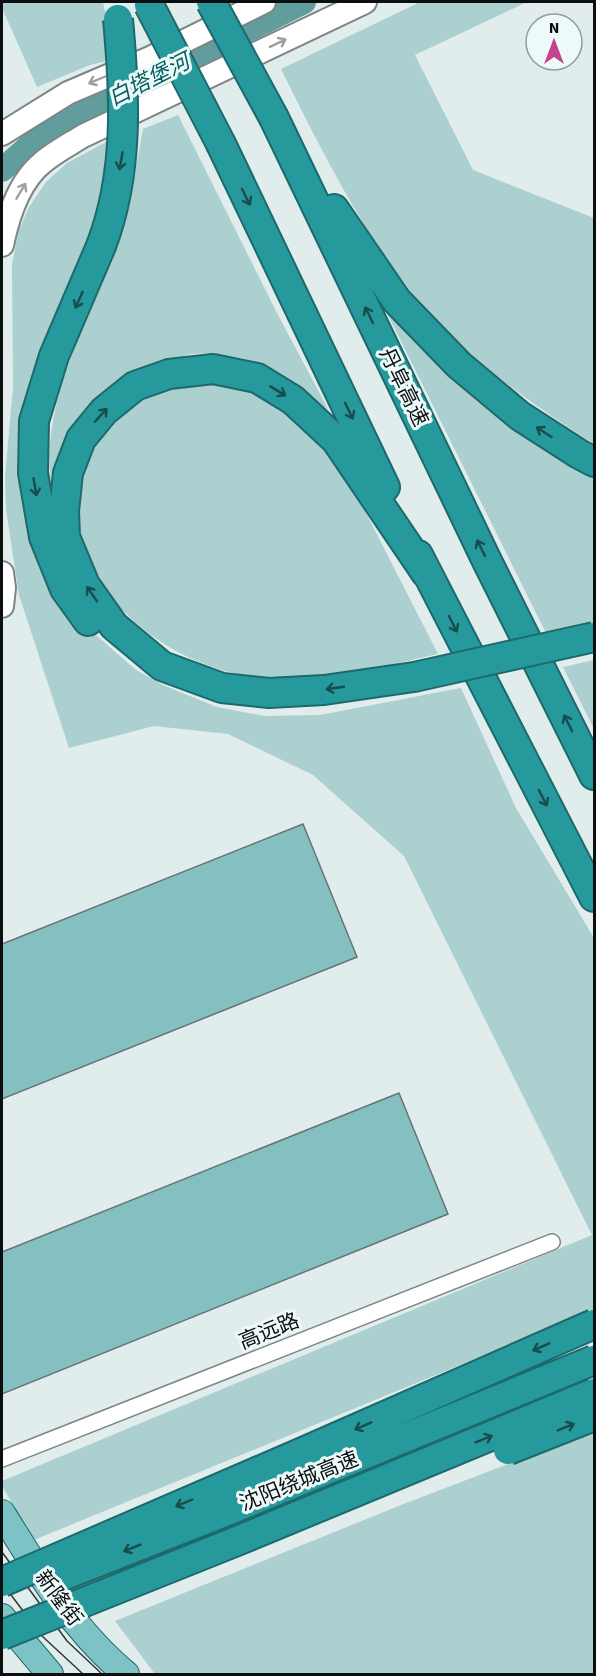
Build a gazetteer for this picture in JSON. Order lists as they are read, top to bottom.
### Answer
{
  "streets": {
    "highway": ["丹阜高速", "沈阳绕城高速"],
    "main road": ["新隆街"],
    "street": ["高远路"]
  },
  "water": ["白塔堡河"],
  "north": "top"
}
